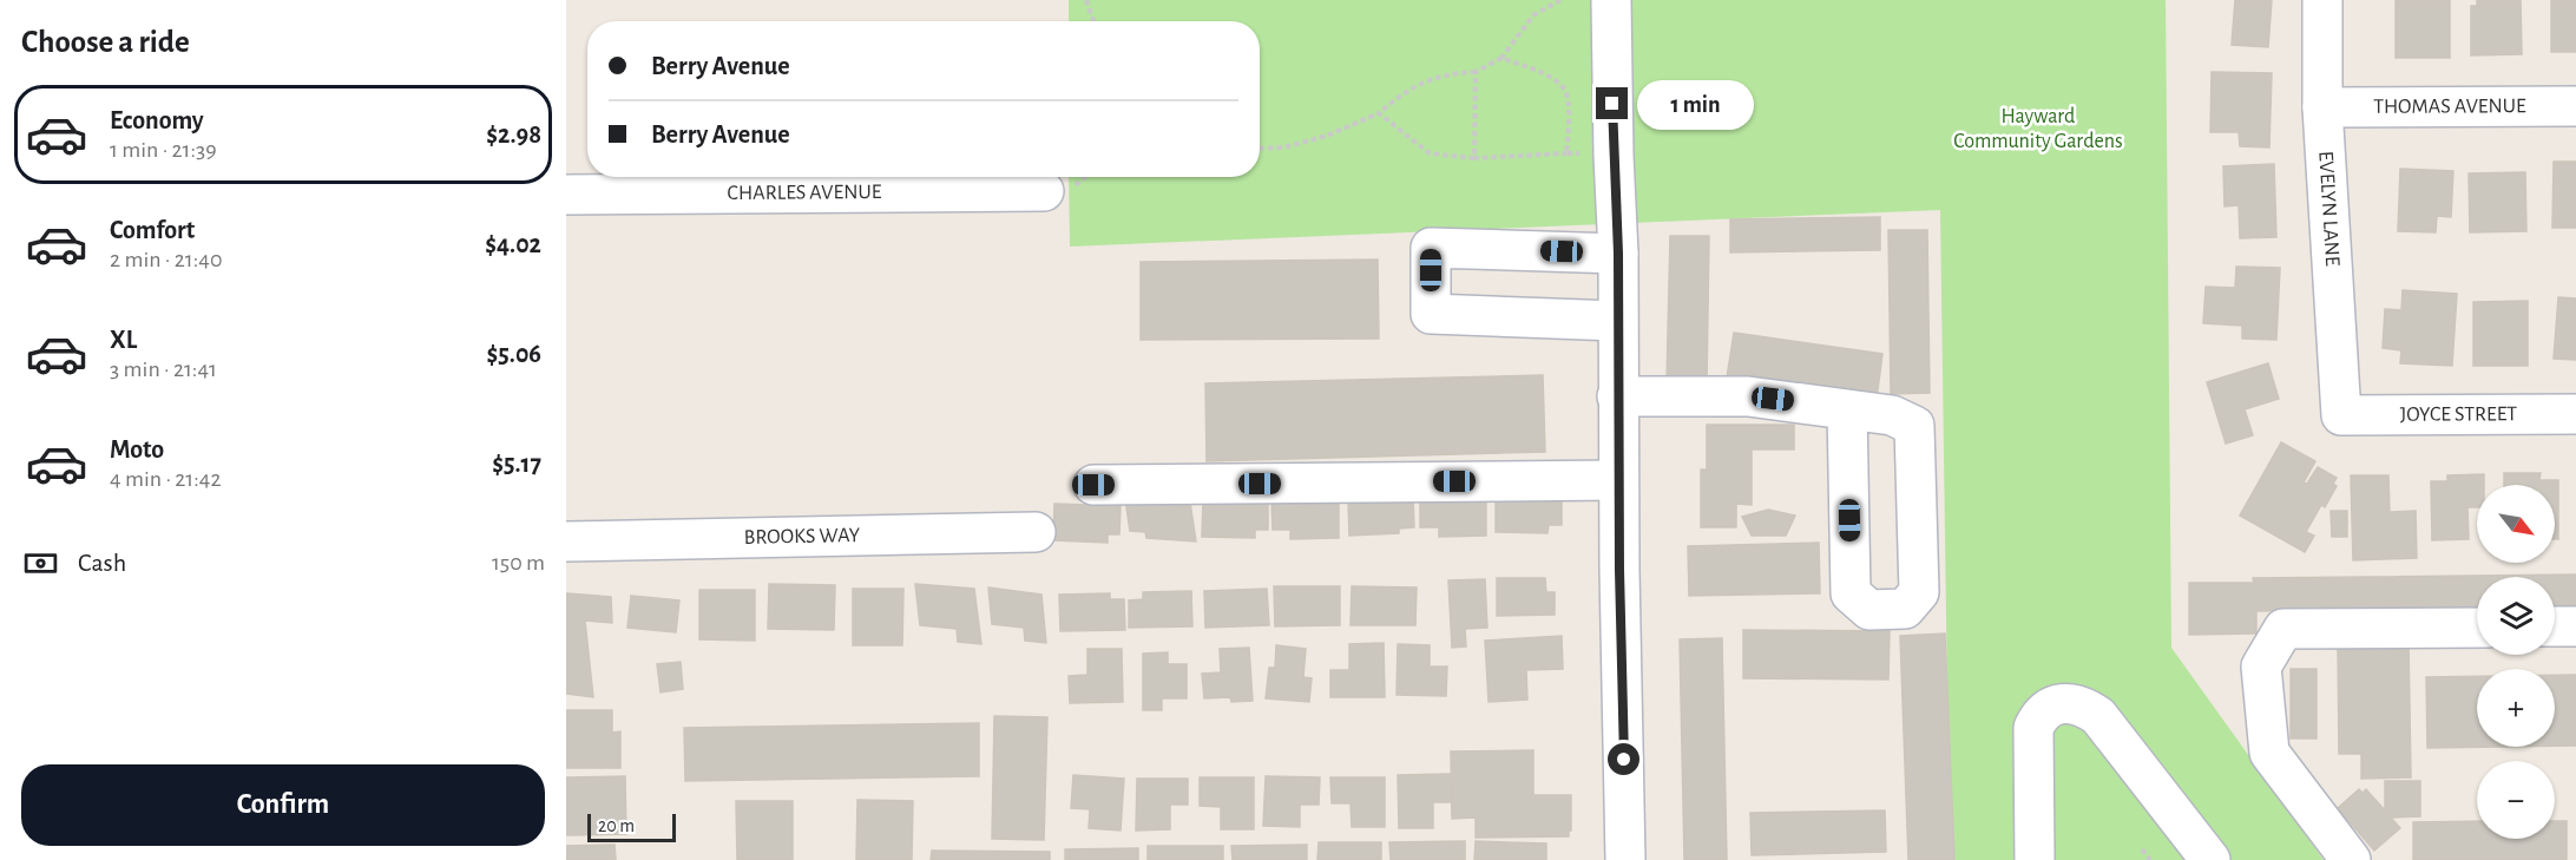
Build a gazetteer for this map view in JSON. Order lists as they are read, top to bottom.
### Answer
{
  "streets": {
    "street": [
      "THOMAS AVENUE",
      "CHARLES AVENUE",
      "EVELYN LANE",
      "JOYCE STREET",
      "BROOKS WAY"
    ]
  },
  "crossings": [
    ["THOMAS AVENUE", "EVELYN LANE"],
    ["EVELYN LANE", "JOYCE STREET"]
  ],
  "parks": ["Hayward Community Gardens"],
  "scale_bar": "20 m",
  "north": "bottom right",
  "page": {
    "heading": "Choose a ride",
    "banner": ["Berry Avenue", "Berry Avenue"],
    "bubble": "1 min",
    "list": [
      {
        "name": "Economy",
        "note": "1 min · 21:39",
        "value": "$2.98"
      },
      {
        "name": "Comfort",
        "note": "2 min · 21:40",
        "value": "$4.02"
      },
      {
        "name": "XL",
        "note": "3 min · 21:41",
        "value": "$5.06"
      },
      {
        "name": "Moto",
        "note": "4 min · 21:42",
        "value": "$5.17"
      }
    ],
    "map_buttons": ["+", "−"],
    "pay": ["Cash", "150 m"],
    "buttons": "Confirm",
    "scale": "20 m"
  }
}
